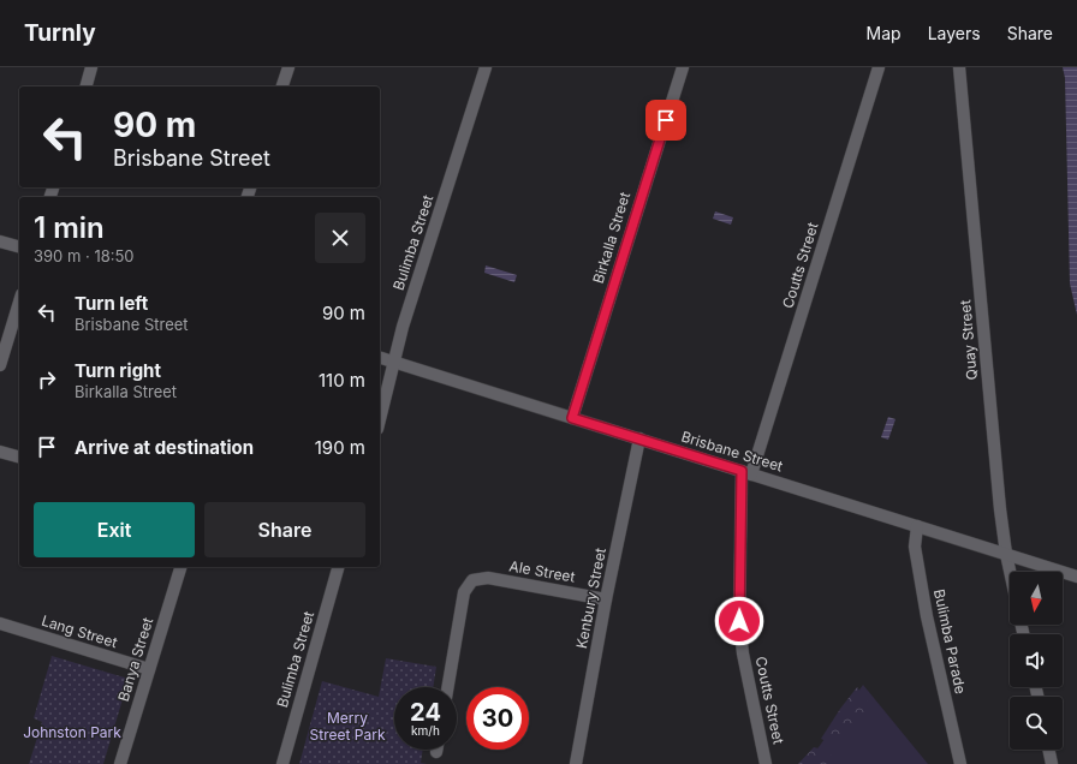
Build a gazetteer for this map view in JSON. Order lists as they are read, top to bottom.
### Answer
{
  "streets": {
    "street": [
      "Birkalla Street",
      "Bulimba Street",
      "Coutts Street",
      "Quay Street",
      "Brisbane Street",
      "Ale Street",
      "Kenbury Street",
      "Lang Street",
      "Bulimba Parade",
      "Banya Street"
    ]
  },
  "crossings": [
    ["Birkalla Street", "Brisbane Street"],
    ["Bulimba Street", "Brisbane Street"],
    ["Coutts Street", "Brisbane Street"],
    ["Quay Street", "Brisbane Street"],
    ["Brisbane Street", "Kenbury Street"],
    ["Brisbane Street", "Bulimba Parade"],
    ["Ale Street", "Kenbury Street"],
    ["Lang Street", "Banya Street"]
  ],
  "parks": ["Merry Street Park", "Johnston Park"],
  "north": "bottom",
  "page": {
    "header": "Turnly",
    "nav": ["Map", "Layers", "Share"],
    "turn": ["90 m", "Brisbane Street"],
    "heading": ["1 min", "390 m · 18:50"],
    "list": [
      {
        "name": "Turn left",
        "note": "Brisbane Street",
        "value": "90 m"
      },
      {
        "name": "Turn right",
        "note": "Birkalla Street",
        "value": "110 m"
      },
      {
        "name": "Arrive at destination",
        "value": "190 m"
      }
    ],
    "buttons": ["Exit", "Share"],
    "speed": "24 km/h",
    "limit": "30"
  }
}
